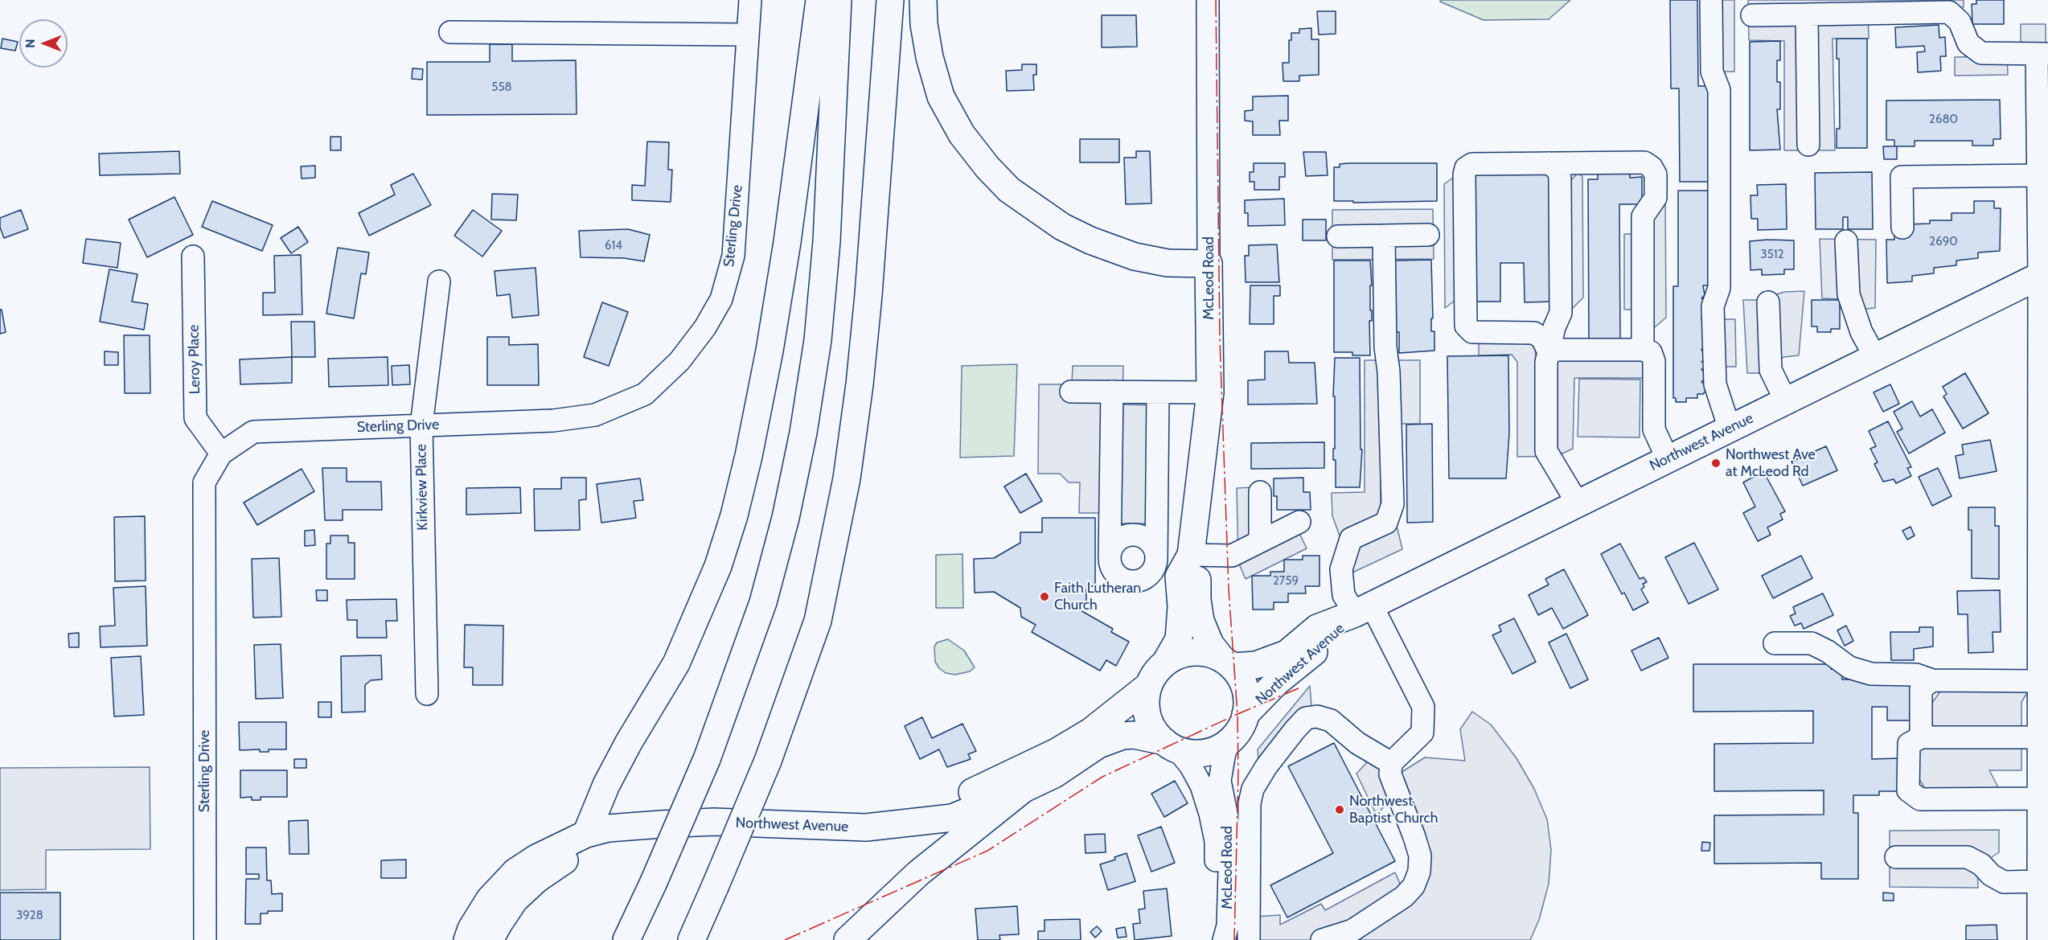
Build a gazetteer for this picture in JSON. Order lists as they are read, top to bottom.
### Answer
{
  "streets": {
    "main road": ["McLeod Road", "Northwest Avenue"],
    "street": ["Sterling Drive", "Leroy Place", "Kirkview Place"]
  },
  "crossings": [
    ["Sterling Drive", "Leroy Place"],
    ["Sterling Drive", "Kirkview Place"],
    ["McLeod Road", "Northwest Avenue"]
  ],
  "places": ["Northwest Ave at McLeod Rd", "Faith Lutheran Church", "Northwest Baptist Church"],
  "house_numbers": [
    "558",
    "2680",
    "2690",
    "614",
    "3512",
    "2759",
    "3928"
  ],
  "north": "left"
}
